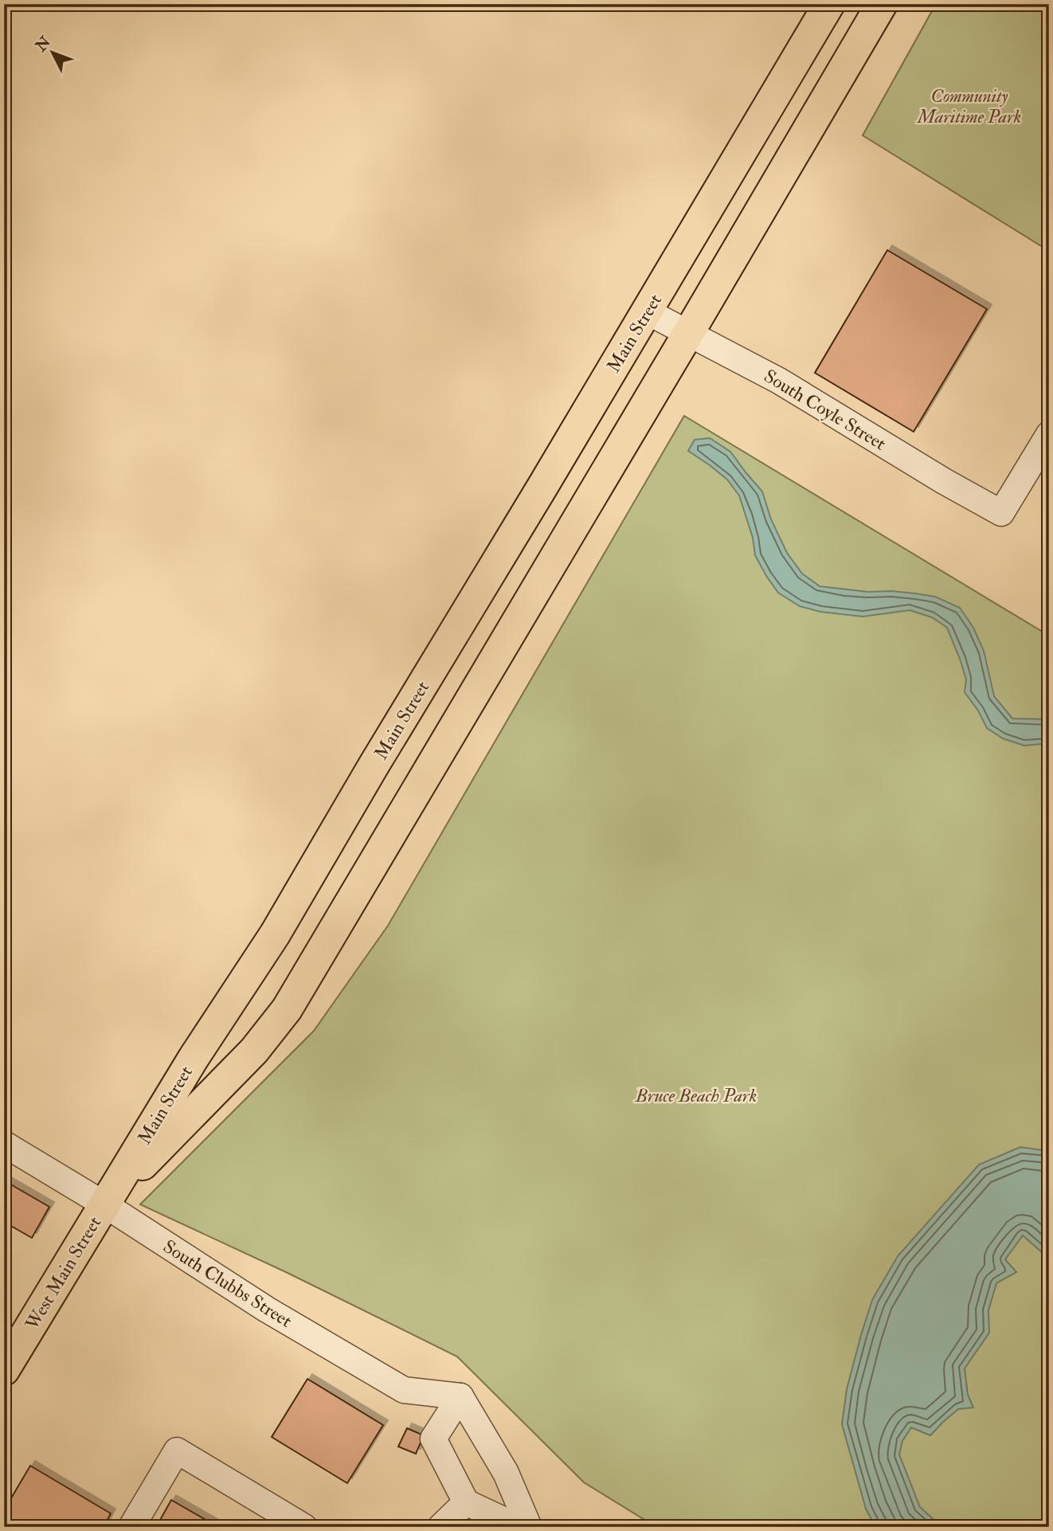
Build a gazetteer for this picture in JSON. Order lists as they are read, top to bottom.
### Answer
{
  "streets": {
    "main road": ["Main Street", "West Main Street"],
    "street": ["South Coyle Street", "South Clubbs Street"]
  },
  "crossings": [
    ["Main Street", "South Coyle Street"],
    ["Main Street", "West Main Street"],
    ["Main Street", "South Clubbs Street"],
    ["West Main Street", "South Clubbs Street"]
  ],
  "parks": ["Community Maritime Park", "Bruce Beach Park"],
  "north": "top left"
}
